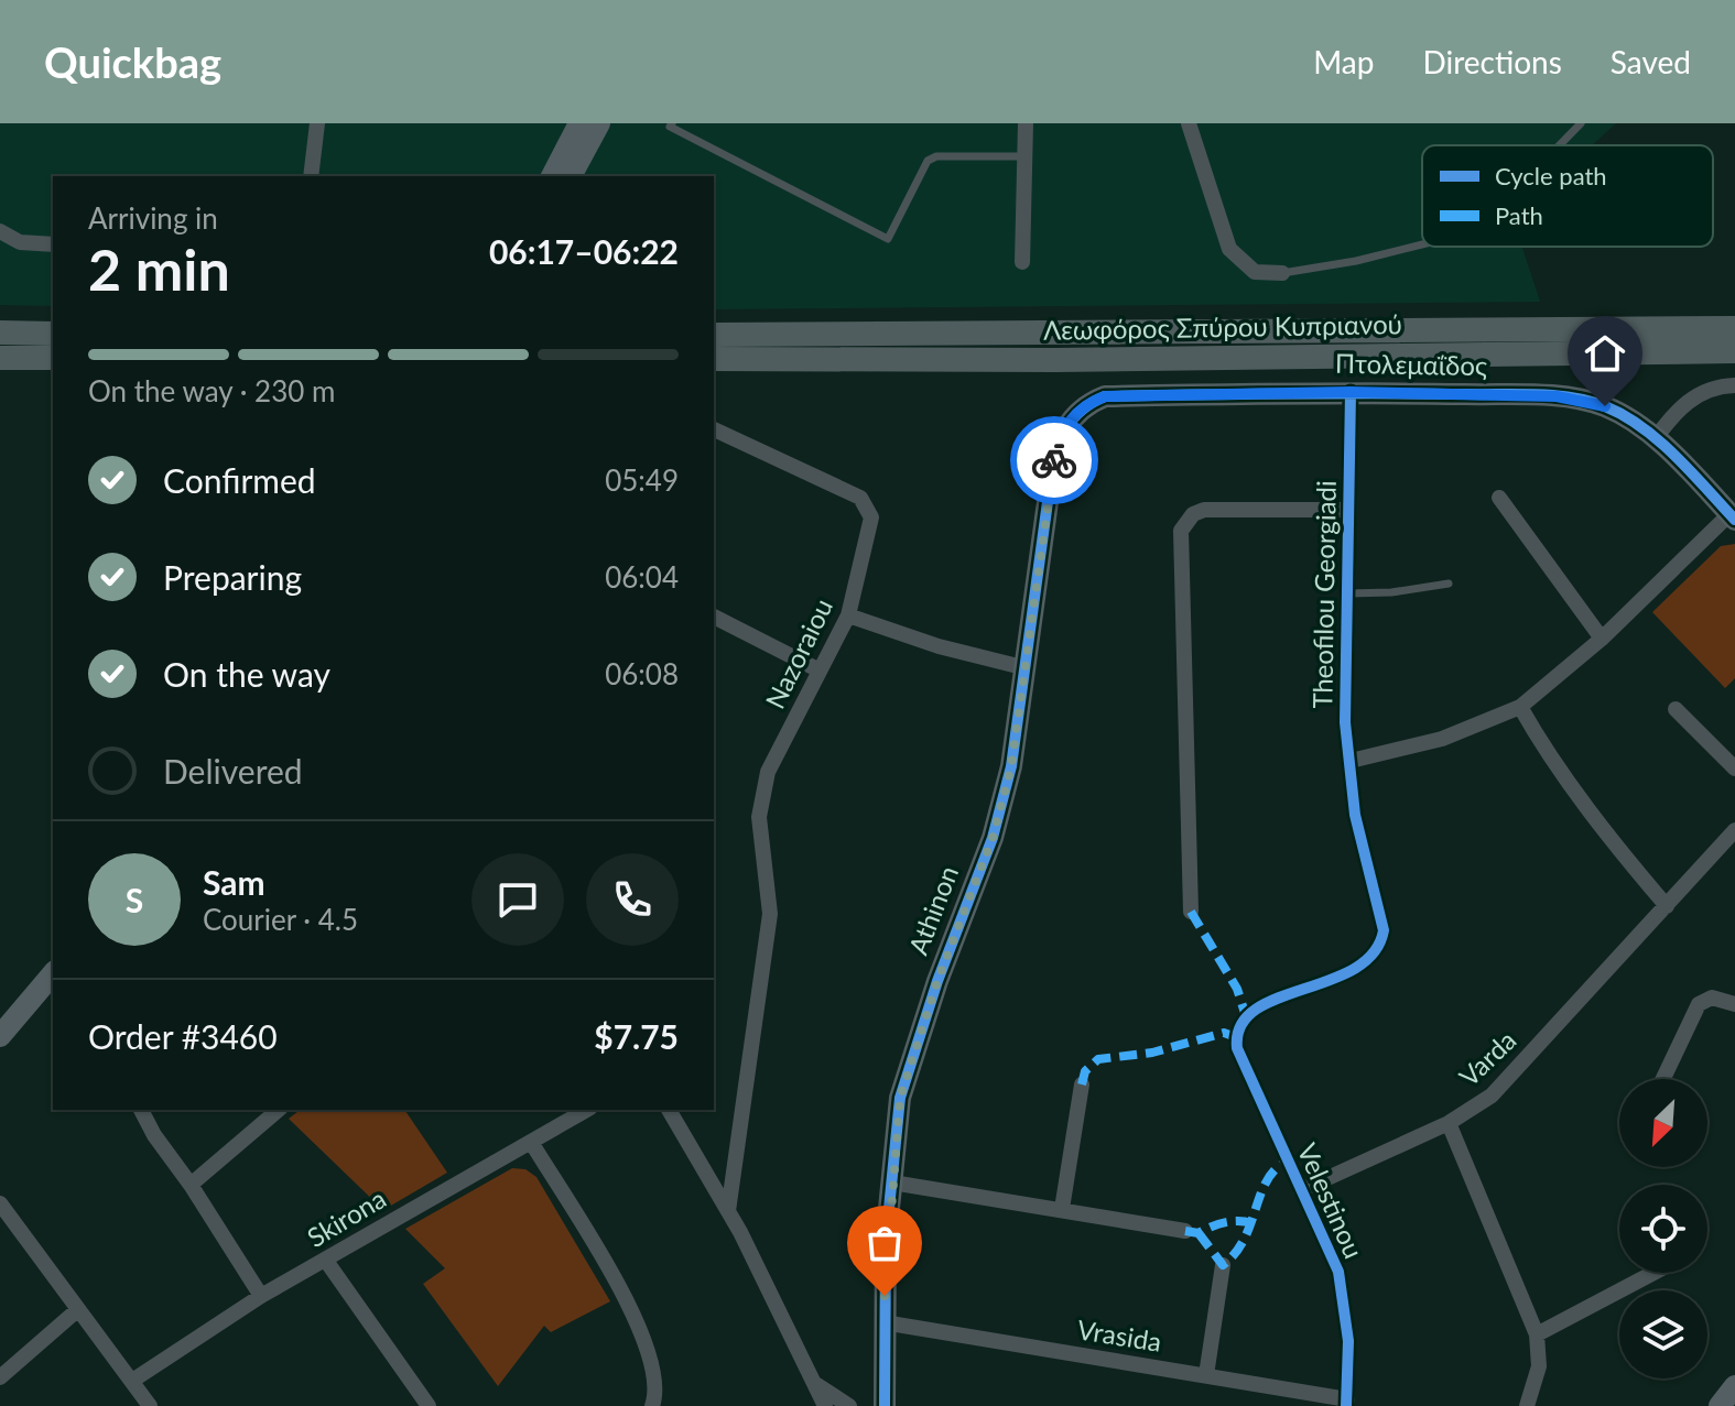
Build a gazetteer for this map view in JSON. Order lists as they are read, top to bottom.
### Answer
{
  "streets": {
    "main road": ["Λεωφόρος Σπύρου Κυπριανού"],
    "street": [
      "Πτολεμαΐδος",
      "Theofilou Georgiadi",
      "Nazoraiou",
      "Athinon",
      "Varda",
      "Velestinou",
      "Skirona",
      "Vrasida"
    ]
  },
  "crossings": [
    ["Πτολεμαΐδος", "Theofilou Georgiadi"],
    ["Πτολεμαΐδος", "Athinon"],
    ["Theofilou Georgiadi", "Velestinou"],
    ["Athinon", "Vrasida"],
    ["Varda", "Velestinou"],
    ["Velestinou", "Vrasida"]
  ],
  "legend": ["Cycle path", "Path"],
  "north": "bottom left",
  "page": {
    "header": "Quickbag",
    "nav": ["Map", "Directions", "Saved"],
    "heading": ["2 min", "Arriving in", "06:17–06:22"],
    "panel": [
      "Sam",
      "Courier · 4.5",
      "Order #3460",
      "$7.75"
    ],
    "bar": "On the way · 230 m",
    "list": [
      ["Confirmed", "05:49"],
      ["Preparing", "06:04"],
      ["On the way", "06:08"],
      "Delivered"
    ],
    "round": "S"
  }
}
